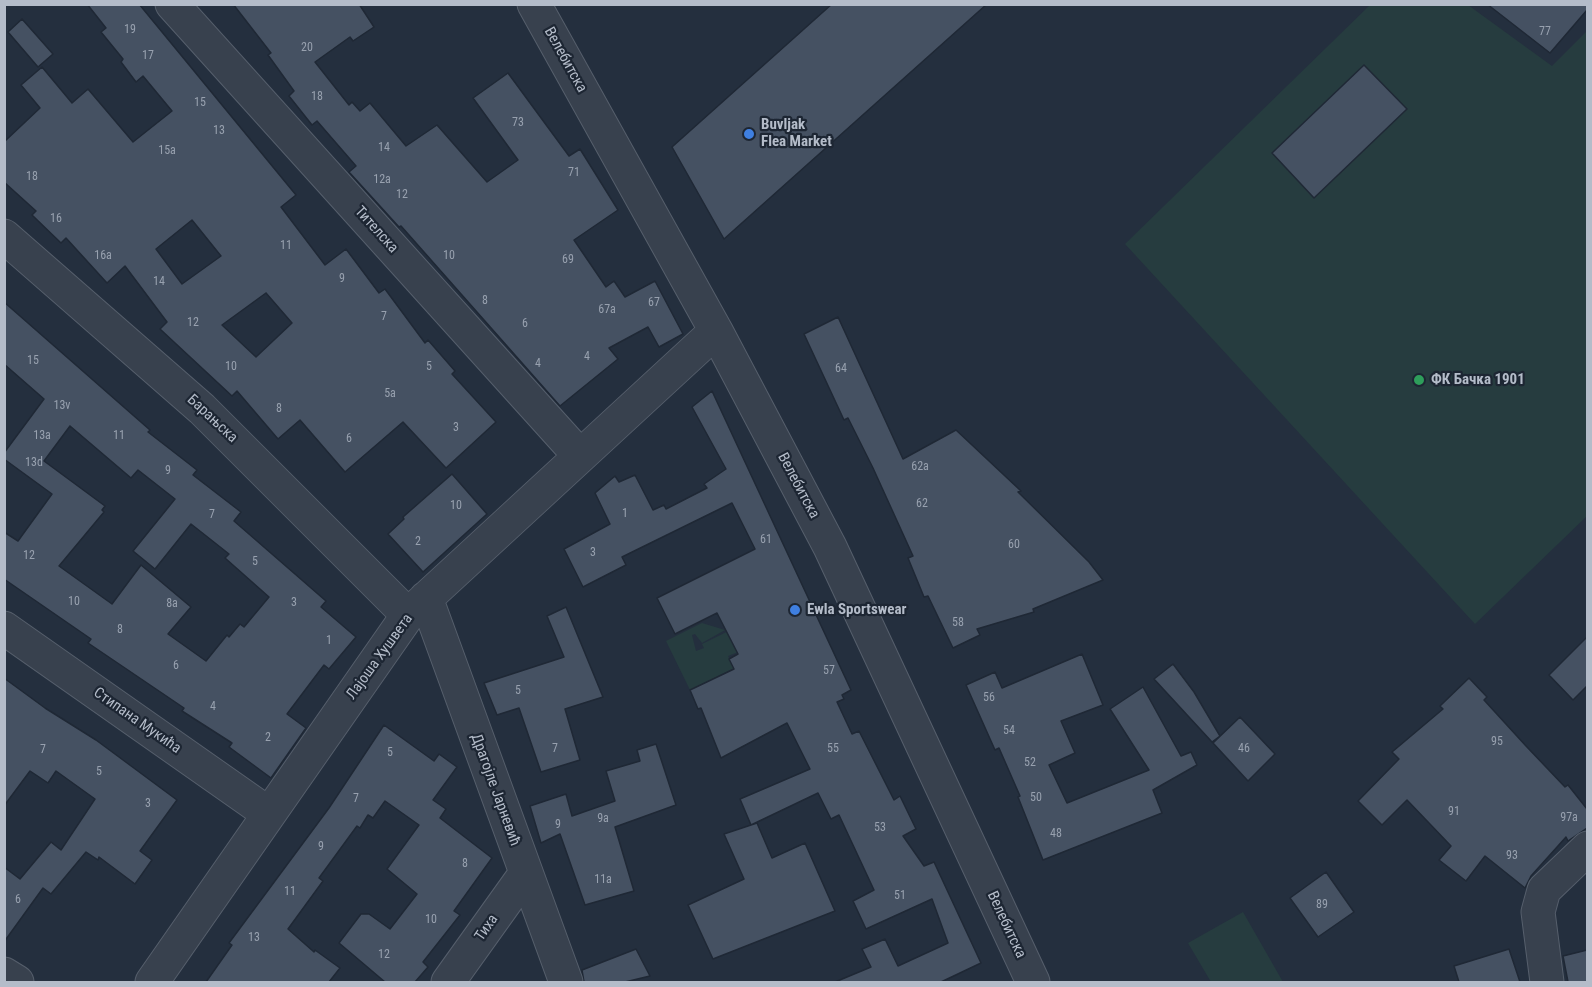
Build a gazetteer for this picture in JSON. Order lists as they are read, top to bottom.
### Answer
{
  "streets": {
    "street": [
      "Велебитска",
      "Тителска",
      "Барањска",
      "Лајоша Хушвета",
      "Стипана Мукића",
      "Драгојле Јарневић",
      "Тиха"
    ]
  },
  "crossings": [
    ["Велебитска", "Лајоша Хушвета"],
    ["Тителска", "Лајоша Хушвета"],
    ["Барањска", "Лајоша Хушвета"],
    ["Барањска", "Драгојле Јарневић"],
    ["Лајоша Хушвета", "Стипана Мукића"],
    ["Лајоша Хушвета", "Драгојле Јарневић"],
    ["Драгојле Јарневић", "Тиха"]
  ],
  "places": ["Buvljak Flea Market", "ФК Бачка 1901", "Ewla Sportswear"],
  "house_numbers": [
    "19",
    "77",
    "20",
    "17",
    "18",
    "15",
    "73",
    "13",
    "14",
    "15a",
    "71",
    "18",
    "12a",
    "12",
    "16",
    "11",
    "16a",
    "10",
    "69",
    "9",
    "14",
    "8",
    "67",
    "67a",
    "7",
    "12",
    "6",
    "4",
    "15",
    "4",
    "10",
    "5",
    "64",
    "5a",
    "13v",
    "8",
    "3",
    "13a",
    "11",
    "6",
    "13d",
    "62a",
    "9",
    "62",
    "10",
    "1",
    "7",
    "61",
    "2",
    "60",
    "3",
    "12",
    "5",
    "10",
    "3",
    "8a",
    "58",
    "8",
    "1",
    "6",
    "57",
    "5",
    "56",
    "4",
    "54",
    "2",
    "95",
    "7",
    "55",
    "46",
    "7",
    "5",
    "52",
    "5",
    "50",
    "7",
    "3",
    "91",
    "97a",
    "9a",
    "9",
    "53",
    "48",
    "9",
    "93",
    "8",
    "11a",
    "11",
    "51",
    "6",
    "89",
    "10",
    "13",
    "12"
  ]
}
